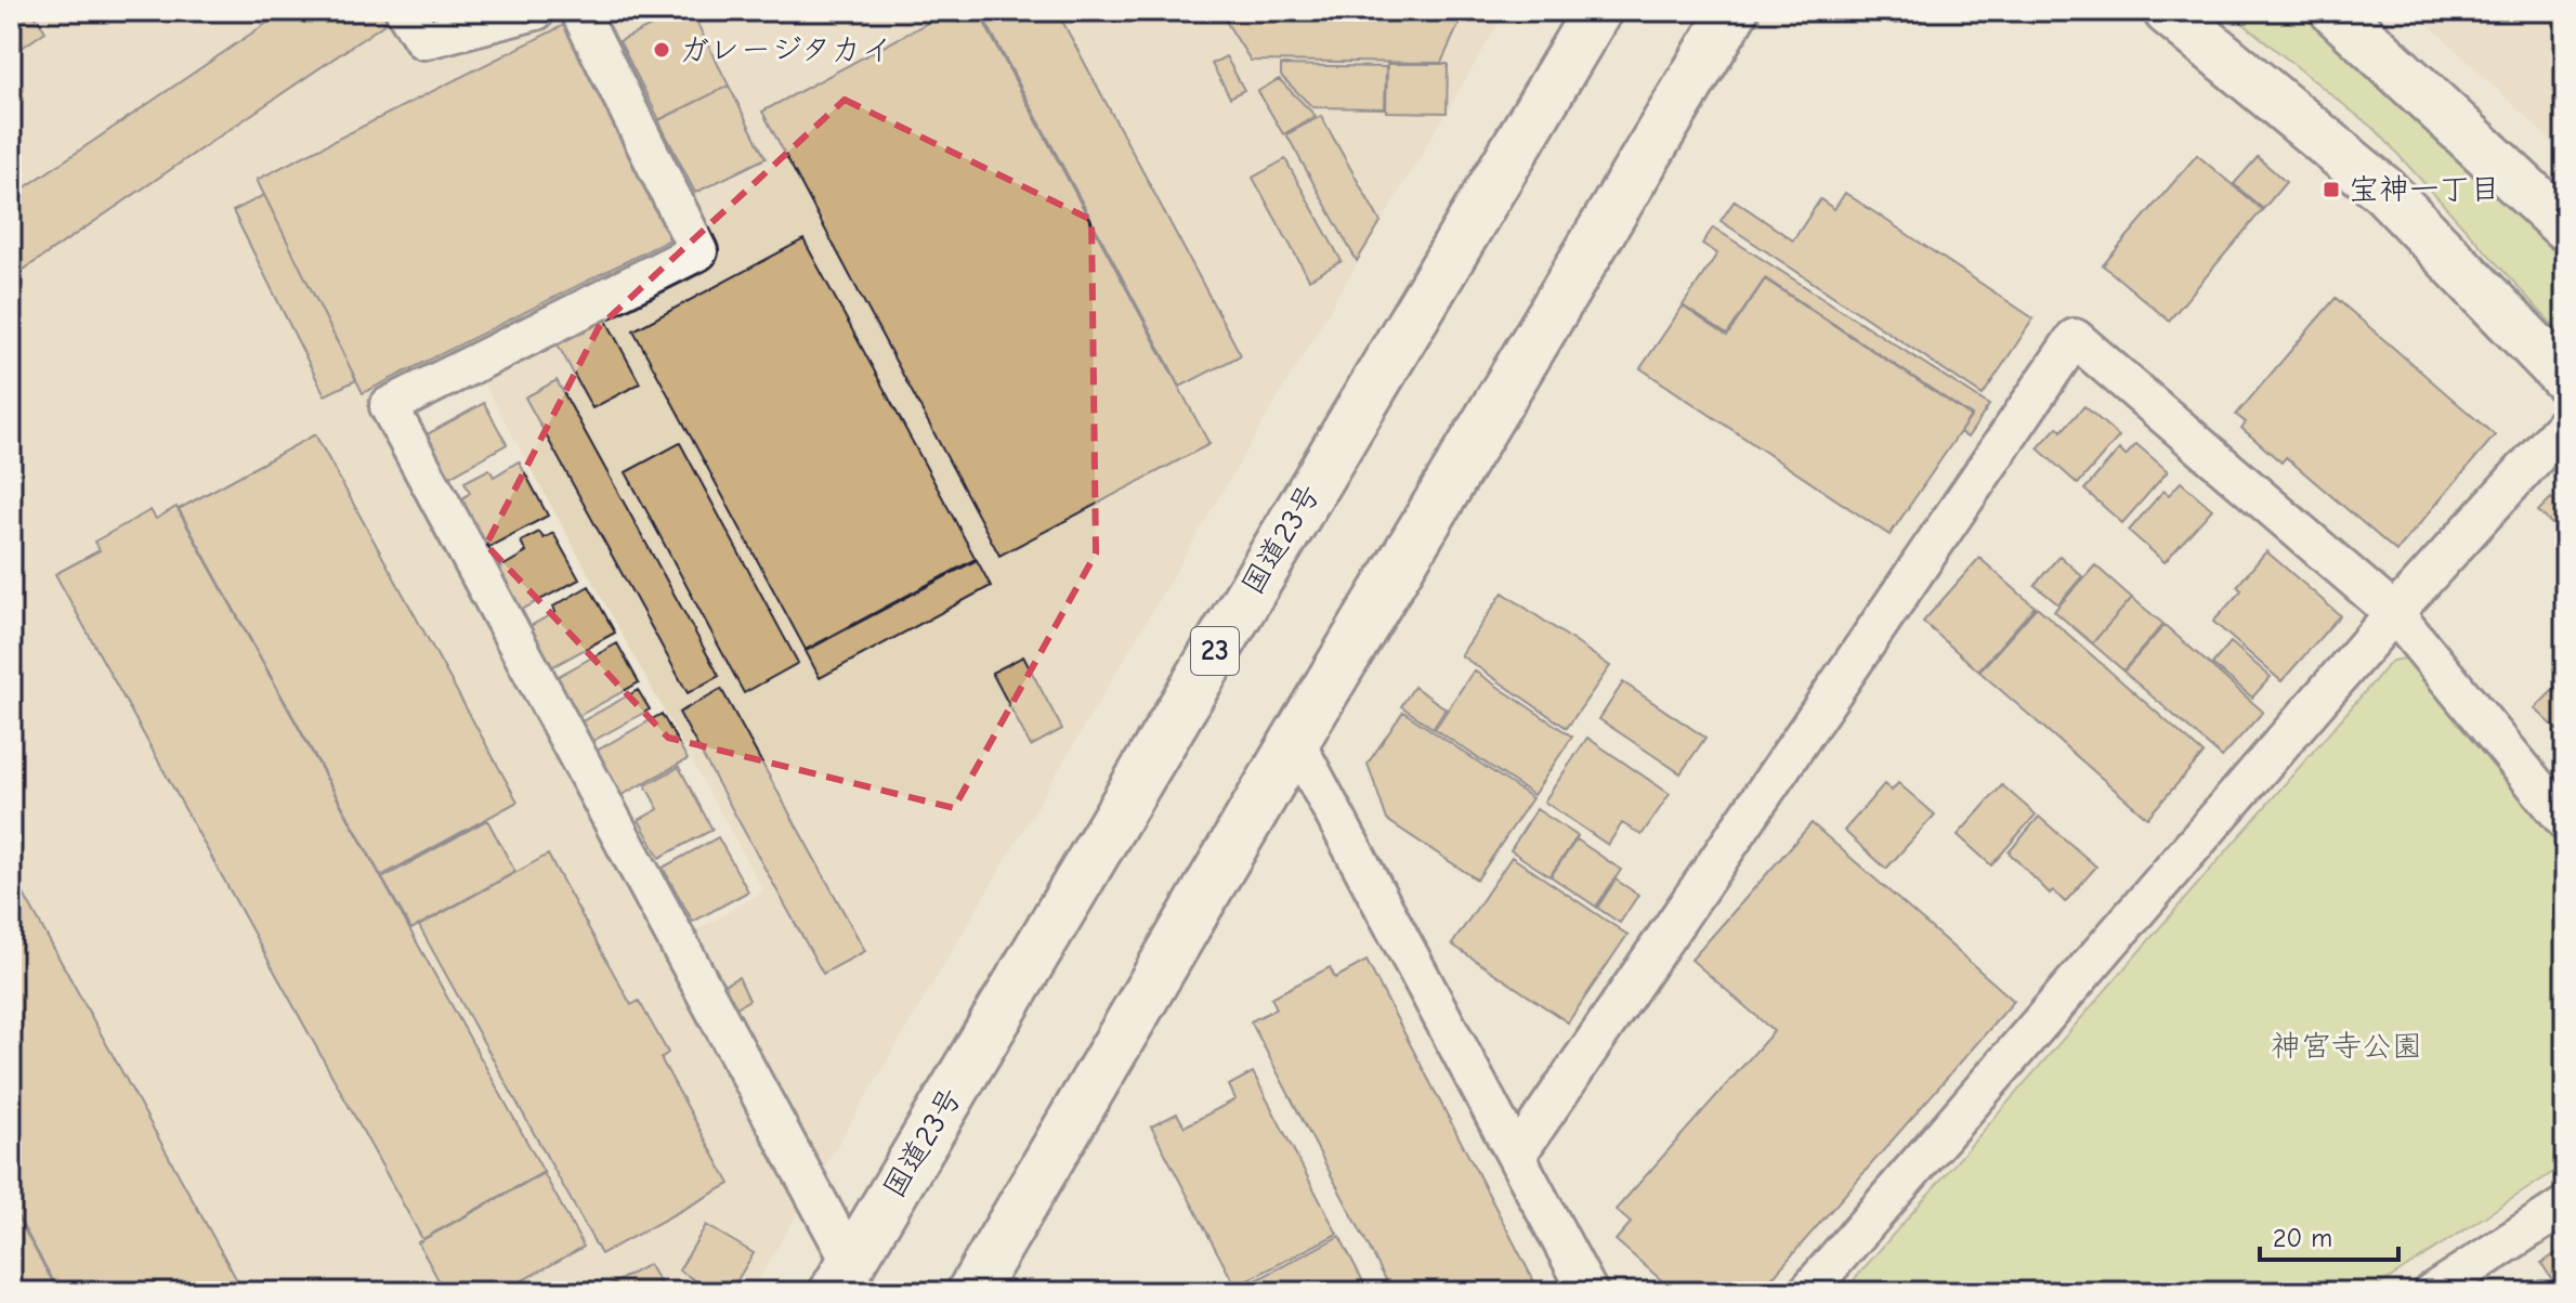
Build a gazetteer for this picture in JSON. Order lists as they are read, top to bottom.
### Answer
{
  "streets": {
    "main road": ["国道23号", "23"]
  },
  "parks": ["神宮寺公園"],
  "places": {
    "other": ["ガレージタカイ"],
    "transit": ["宝神一丁目"]
  },
  "scale_bar": "20 m"
}
